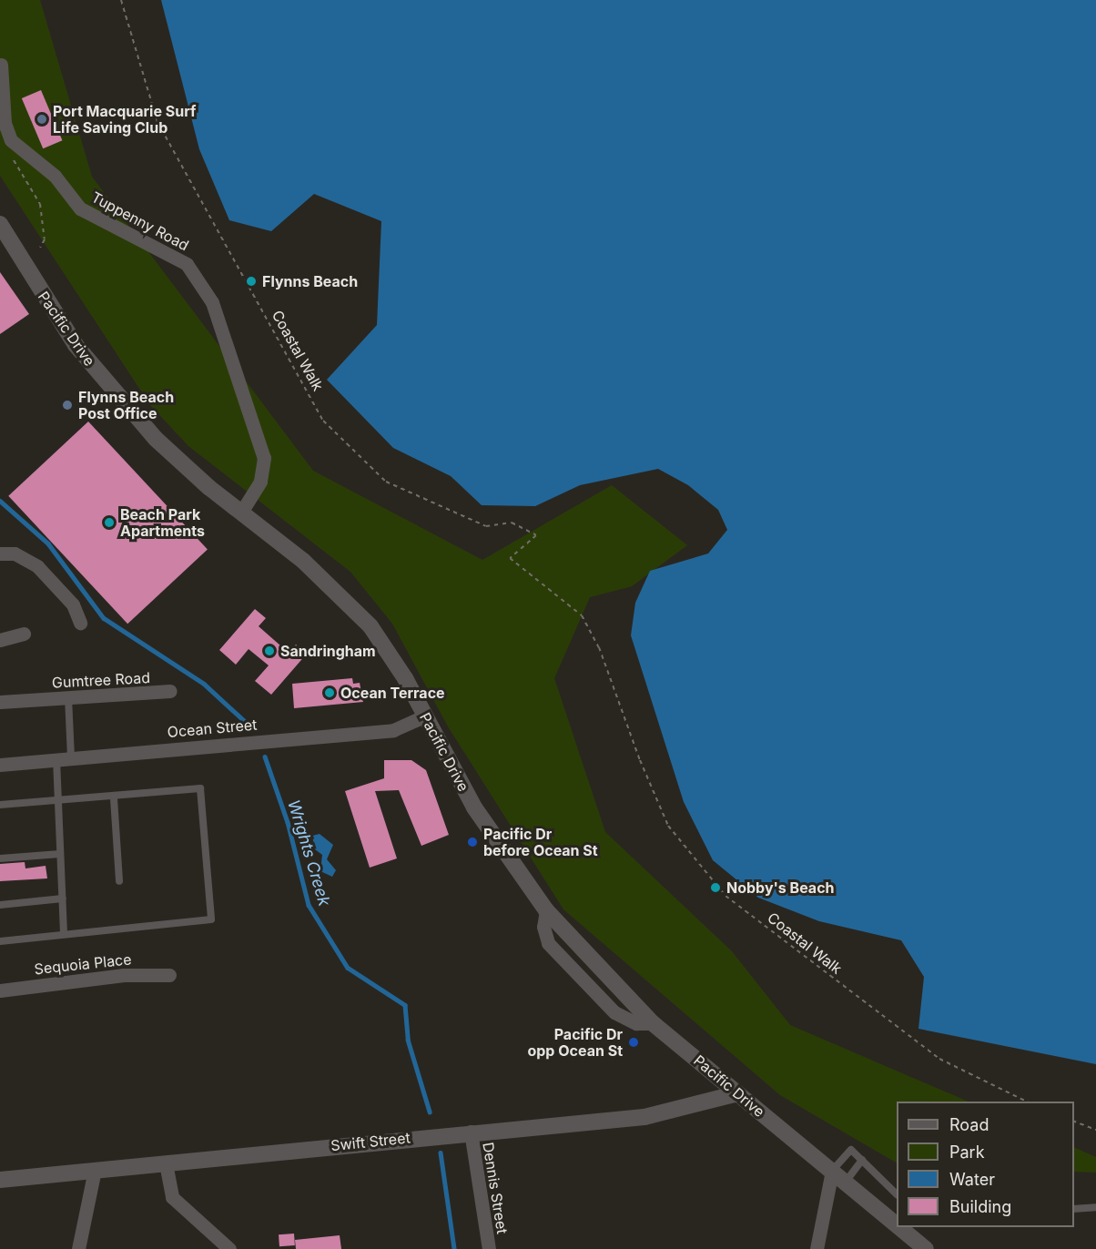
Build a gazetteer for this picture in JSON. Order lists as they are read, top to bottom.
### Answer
{
  "streets": {
    "street": [
      "Tuppenny Road",
      "Pacific Drive",
      "Gumtree Road",
      "Ocean Street",
      "Sequoia Place",
      "Swift Street",
      "Dennis Street"
    ],
    "path": ["Coastal Walk"]
  },
  "crossings": [
    ["Tuppenny Road", "Pacific Drive"],
    ["Pacific Drive", "Ocean Street"],
    ["Pacific Drive", "Swift Street"],
    ["Swift Street", "Dennis Street"]
  ],
  "water": ["Wrights Creek"],
  "places": [
    "Port Macquarie Surf Life Saving Club",
    "Flynns Beach",
    "Flynns Beach Post Office",
    "Beach Park Apartments",
    "Sandringham",
    "Ocean Terrace",
    "Pacific Dr before Ocean St",
    "Nobby's Beach",
    "Pacific Dr opp Ocean St"
  ],
  "legend": [
    "Road",
    "Park",
    "Water",
    "Building"
  ]
}
